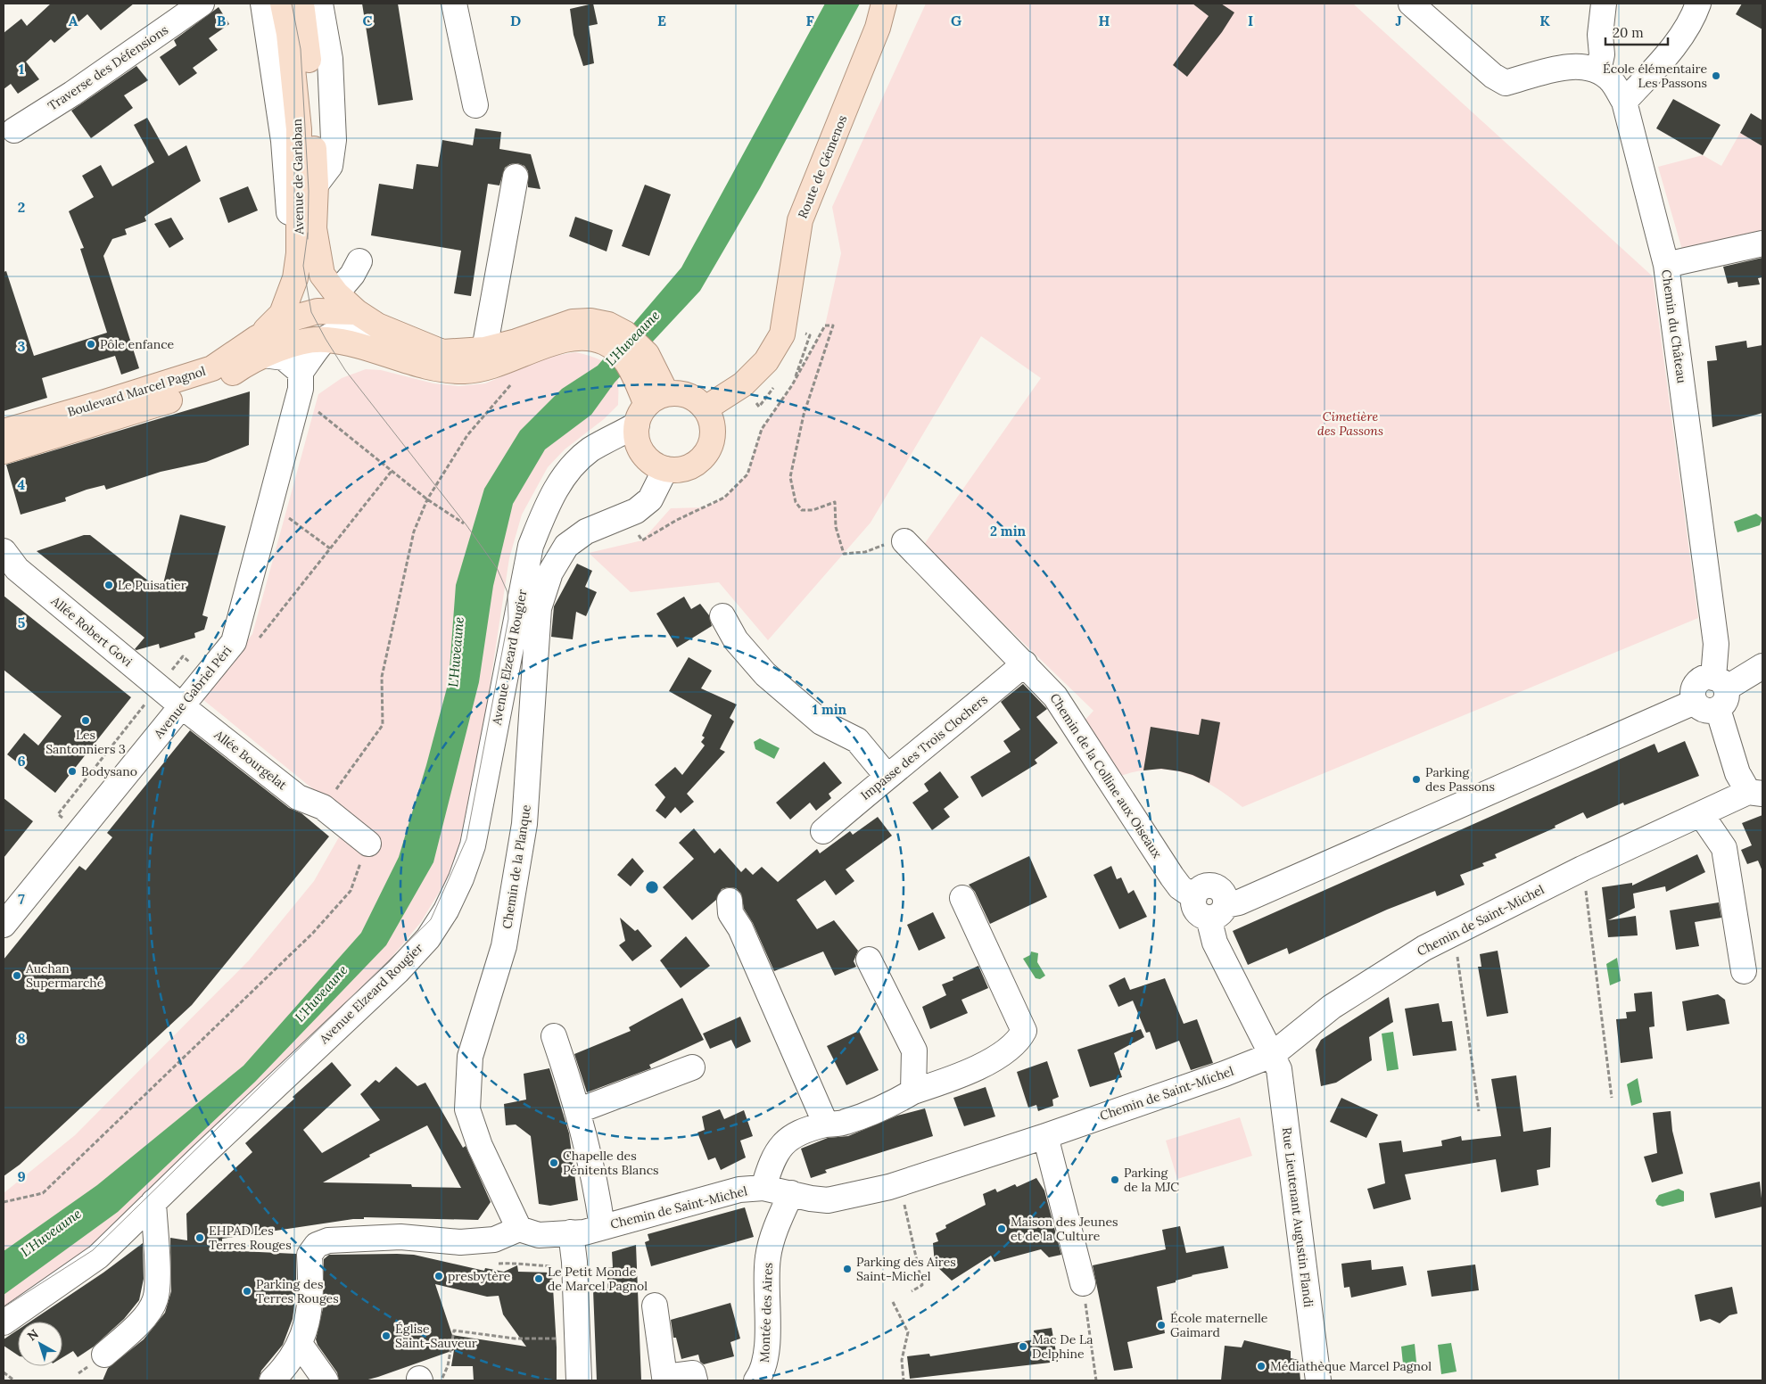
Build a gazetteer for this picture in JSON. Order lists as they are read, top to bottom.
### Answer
{
  "streets": {
    "main road": ["Route de Gémenos", "Avenue de Garlaban", "Boulevard Marcel Pagnol"],
    "street": [
      "Traverse des Défensions",
      "Chemin du Château",
      "Allée Robert Govi",
      "Avenue Elzeard Rougier",
      "Avenue Gabriel Péri",
      "Impasse des Trois Clochers",
      "Allée Bourgelat",
      "Chemin de la Colline aux Oiseaux",
      "Chemin de la Planque",
      "Chemin de Saint-Michel",
      "Rue Lieutenant Augustin Flandi",
      "Montée des Aires"
    ]
  },
  "crossings": [
    ["Route de Gémenos", "Avenue Elzeard Rougier"],
    ["Route de Gémenos", "Chemin de la Planque"],
    ["Avenue de Garlaban", "Boulevard Marcel Pagnol"],
    ["Chemin du Château", "Chemin de Saint-Michel"],
    ["Allée Robert Govi", "Avenue Gabriel Péri"],
    ["Allée Robert Govi", "Allée Bourgelat"],
    ["Avenue Elzeard Rougier", "Chemin de la Planque"],
    ["Avenue Gabriel Péri", "Allée Bourgelat"],
    ["Impasse des Trois Clochers", "Chemin de la Colline aux Oiseaux"],
    ["Chemin de la Planque", "Chemin de Saint-Michel"],
    ["Chemin de Saint-Michel", "Rue Lieutenant Augustin Flandi"],
    ["Chemin de Saint-Michel", "Montée des Aires"]
  ],
  "water": ["L'Huveaune"],
  "parks": ["Cimetière des Passons"],
  "places": [
    "École élémentaire Les Passons",
    "Pôle enfance",
    "Le Puisatier",
    "Les Santonniers 3",
    "Bodysano",
    "Parking des Passons",
    "Auchan Supermarché",
    "Chapelle des Pénitents Blancs",
    "Parking de la MJC",
    "Maison des Jeunes et de la Culture",
    "EHPAD Les Terres Rouges",
    "Parking des Aires Saint-Michel",
    "presbytère",
    "Le Petit Monde de Marcel Pagnol",
    "Parking des Terres Rouges",
    "École maternelle Gaimard",
    "Église Saint-Sauveur",
    "Mac De La Delphine",
    "Médiathèque Marcel Pagnol"
  ],
  "scale_bar": "20 m",
  "north": "top left",
  "grid": {
    "columns": [
      "A",
      "B",
      "C",
      "D",
      "E",
      "F",
      "G",
      "H",
      "I",
      "J",
      "K"
    ],
    "rows": [
      "1",
      "2",
      "3",
      "4",
      "5",
      "6",
      "7",
      "8",
      "9"
    ]
  },
  "rings": ["2 min", "1 min"]
}
